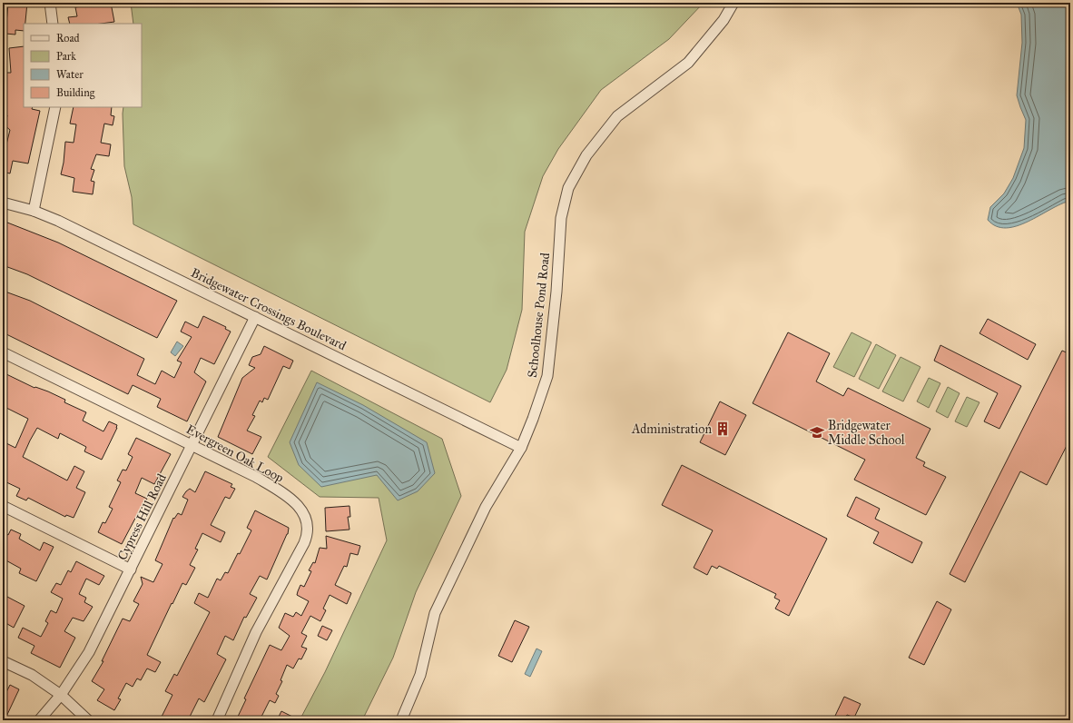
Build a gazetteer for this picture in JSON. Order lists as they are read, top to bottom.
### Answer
{
  "streets": {
    "street": [
      "Bridgewater Crossings Boulevard",
      "Schoolhouse Pond Road",
      "Evergreen Oak Loop",
      "Cypress Hill Road"
    ]
  },
  "crossings": [
    ["Bridgewater Crossings Boulevard", "Schoolhouse Pond Road"],
    ["Bridgewater Crossings Boulevard", "Cypress Hill Road"],
    ["Evergreen Oak Loop", "Cypress Hill Road"]
  ],
  "places": {
    "building": ["Administration"],
    "school or university": ["Bridgewater Middle School"]
  },
  "legend": [
    "Road",
    "Park",
    "Water",
    "Building"
  ]
}
